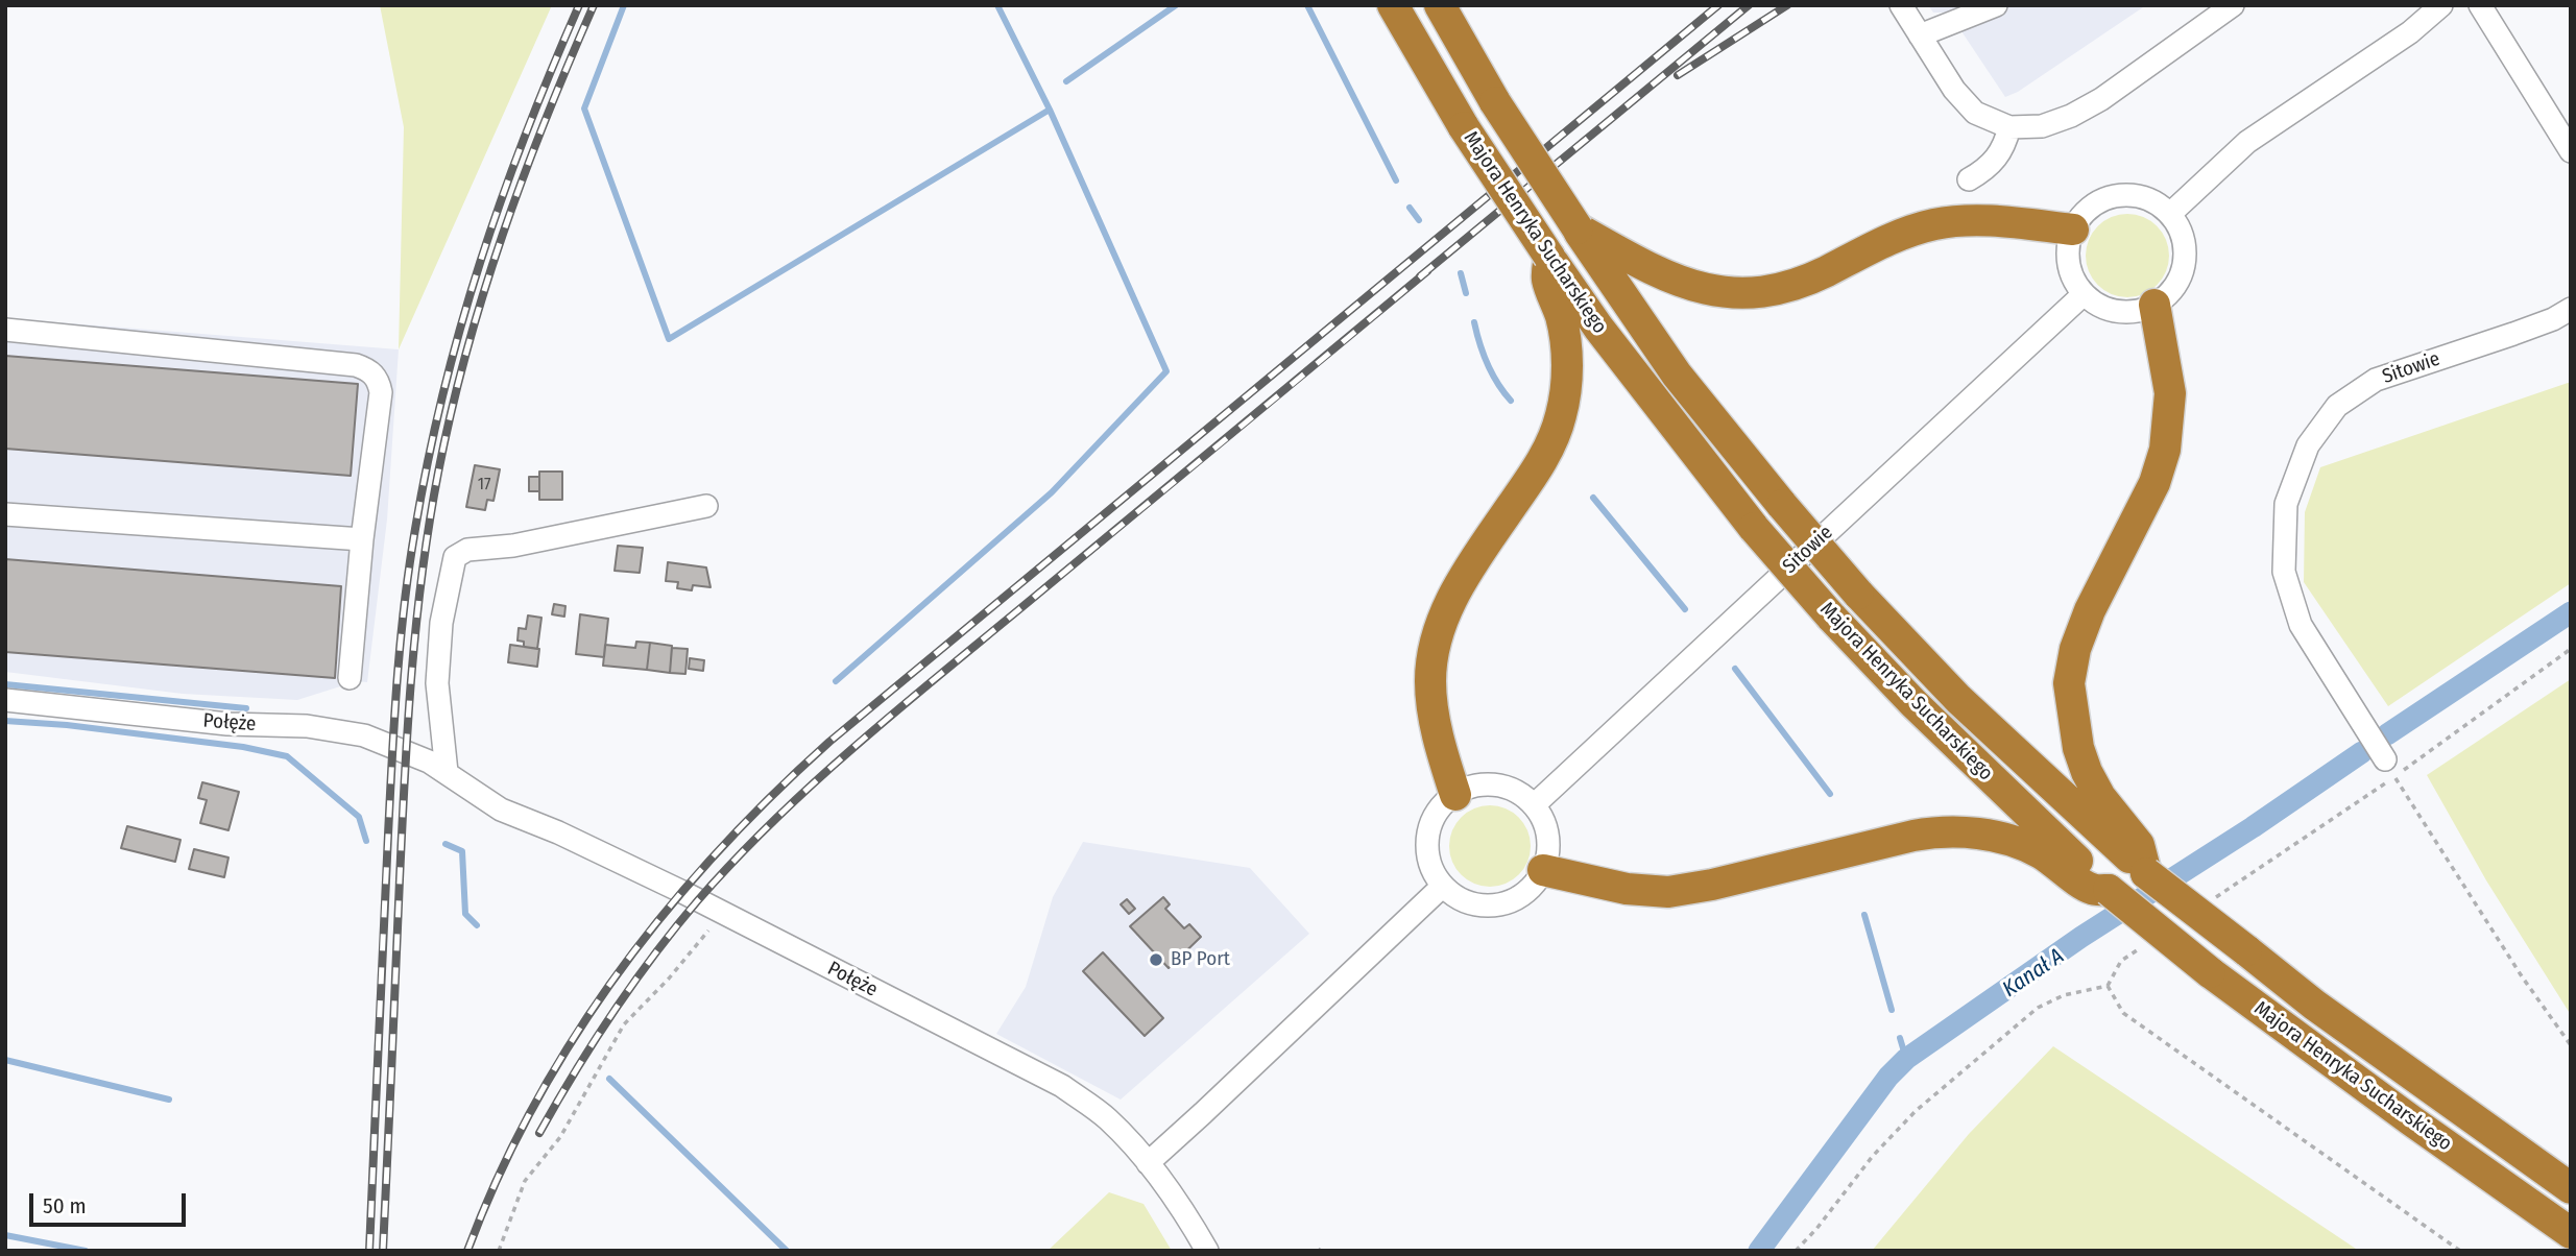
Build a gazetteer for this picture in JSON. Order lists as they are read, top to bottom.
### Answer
{
  "streets": {
    "highway": ["Majora Henryka Sucharskiego"],
    "street": ["Sitowie", "Połęże"]
  },
  "water": ["Kanał A"],
  "places": ["BP Port"],
  "house_numbers": ["17"],
  "scale_bar": "50 m"
}
